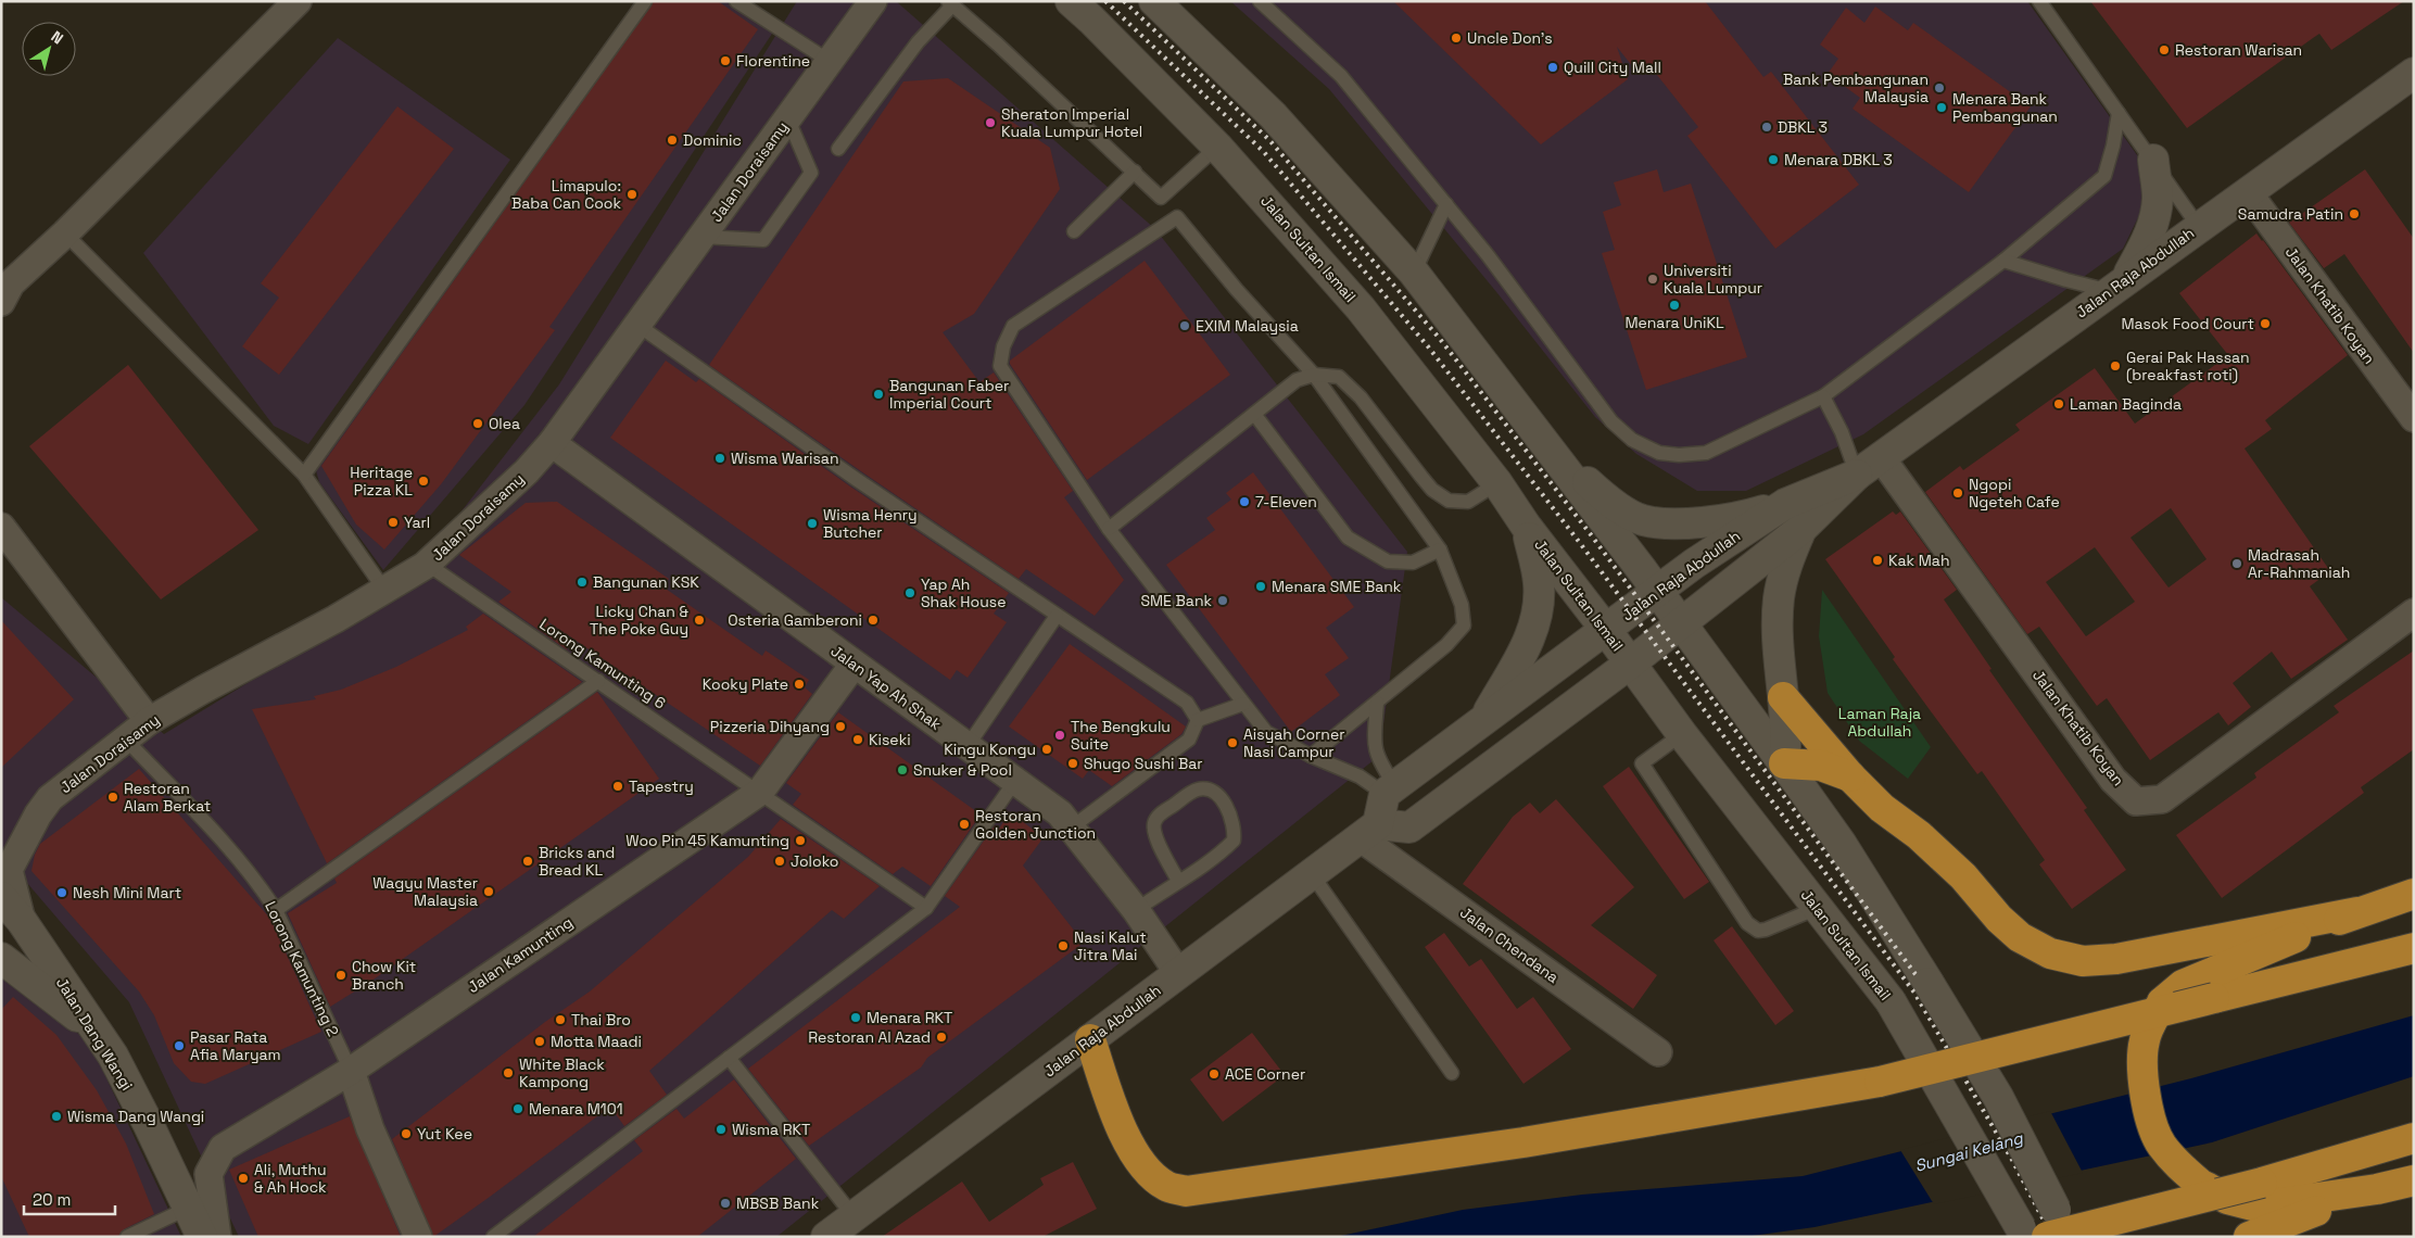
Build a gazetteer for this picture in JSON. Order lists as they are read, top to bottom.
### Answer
{
  "streets": {
    "main road": ["Jalan Sultan Ismail", "Jalan Raja Abdullah", "Jalan Dang Wangi"],
    "street": [
      "Jalan Doraisamy",
      "Jalan Khatib Koyan",
      "Jalan Yap Ah Shak",
      "Jalan Chendana",
      "Jalan Kamunting",
      "Lorong Kamunting 2"
    ],
    "lane": ["Lorong Kamunting 6"]
  },
  "crossings": [
    ["Jalan Doraisamy", "Lorong Kamunting 6"],
    ["Jalan Doraisamy", "Jalan Yap Ah Shak"],
    ["Jalan Doraisamy", "Lorong Kamunting 2"],
    ["Jalan Doraisamy", "Jalan Dang Wangi"],
    ["Jalan Sultan Ismail", "Jalan Raja Abdullah"],
    ["Jalan Raja Abdullah", "Jalan Khatib Koyan"],
    ["Jalan Raja Abdullah", "Jalan Yap Ah Shak"],
    ["Jalan Raja Abdullah", "Jalan Chendana"],
    ["Lorong Kamunting 6", "Jalan Kamunting"],
    ["Jalan Yap Ah Shak", "Jalan Kamunting"],
    ["Jalan Kamunting", "Lorong Kamunting 2"]
  ],
  "water": ["Sungai Kelang"],
  "parks": ["Laman Raja Abdullah"],
  "places": [
    "Uncle Don's",
    "Restoran Warisan",
    "Florentine",
    "Quill City Mall",
    "Bank Pembangunan Malaysia",
    "Menara Bank Pembangunan",
    "Sheraton Imperial Kuala Lumpur Hotel",
    "DBKL 3",
    "Dominic",
    "Menara DBKL 3",
    "Limapulo: Baba Can Cook",
    "Samudra Patin",
    "Universiti Kuala Lumpur",
    "Menara UniKL",
    "Masok Food Court",
    "EXIM Malaysia",
    "Gerai Pak Hassan (breakfast roti)",
    "Bangunan Faber Imperial Court",
    "Laman Baginda",
    "Olea",
    "Wisma Warisan",
    "Heritage Pizza KL",
    "Ngopi Ngeteh Cafe",
    "7-Eleven",
    "Yarl",
    "Wisma Henry Butcher",
    "Kak Mah",
    "Madrasah Ar-Rahmaniah",
    "Bangunan KSK",
    "Menara SME Bank",
    "Yap Ah Shak House",
    "SME Bank",
    "Licky Chan & The Poke Guy",
    "Osteria Gamberoni",
    "Kooky Plate",
    "Pizzeria Dihyang",
    "The Bengkulu Suite",
    "Kiseki",
    "Aisyah Corner Nasi Campur",
    "Kingu Kongu",
    "Shugo Sushi Bar",
    "Snuker & Pool",
    "Tapestry",
    "Restoran Alam Berkat",
    "Restoran Golden Junction",
    "Woo Pin 45 Kamunting",
    "Bricks and Bread KL",
    "Joloko",
    "Wagyu Master Malaysia",
    "Nesh Mini Mart",
    "Nasi Kalut Jitra Mai",
    "Chow Kit Branch",
    "Menara RKT",
    "Thai Bro",
    "Restoran Al Azad",
    "Motta Maadi",
    "Pasar Rata Afia Maryam",
    "White Black Kampong",
    "ACE Corner",
    "Menara M101",
    "Wisma Dang Wangi",
    "Wisma RKT",
    "Yut Kee",
    "Ali, Muthu & Ah Hock",
    "MBSB Bank"
  ],
  "scale_bar": "20 m",
  "north": "top right"
}
